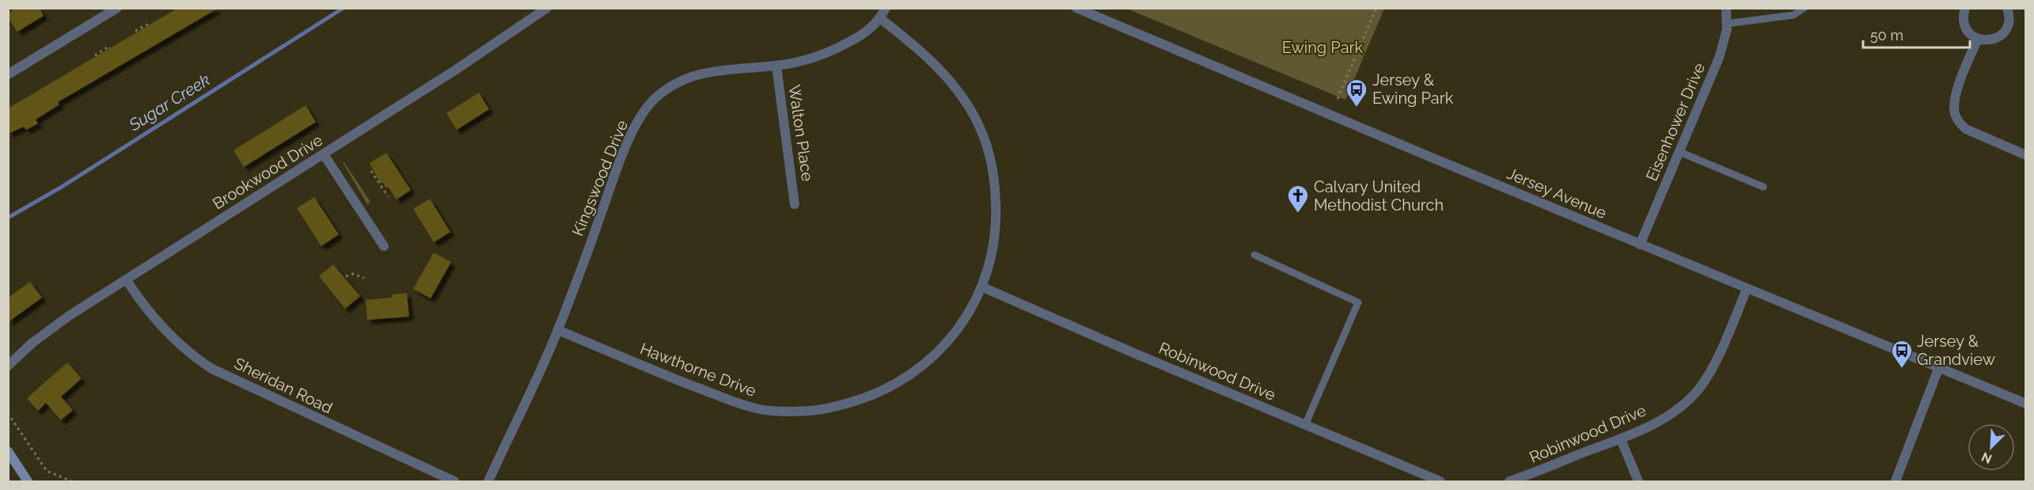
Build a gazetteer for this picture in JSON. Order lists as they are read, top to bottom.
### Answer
{
  "streets": {
    "street": [
      "Eisenhower Drive",
      "Walton Place",
      "Brookwood Drive",
      "Kingswood Drive",
      "Jersey Avenue",
      "Hawthorne Drive",
      "Robinwood Drive",
      "Sheridan Road"
    ]
  },
  "crossings": [
    ["Eisenhower Drive", "Jersey Avenue"],
    ["Walton Place", "Kingswood Drive"],
    ["Brookwood Drive", "Sheridan Road"],
    ["Kingswood Drive", "Hawthorne Drive"],
    ["Jersey Avenue", "Robinwood Drive"],
    ["Hawthorne Drive", "Robinwood Drive"]
  ],
  "water": ["Sugar Creek"],
  "parks": ["Ewing Park"],
  "places": {
    "bus stop": ["Jersey & Ewing Park", "Jersey & Grandview"],
    "church": ["Calvary United Methodist Church"]
  },
  "scale_bar": "50 m",
  "north": "bottom left"
}
